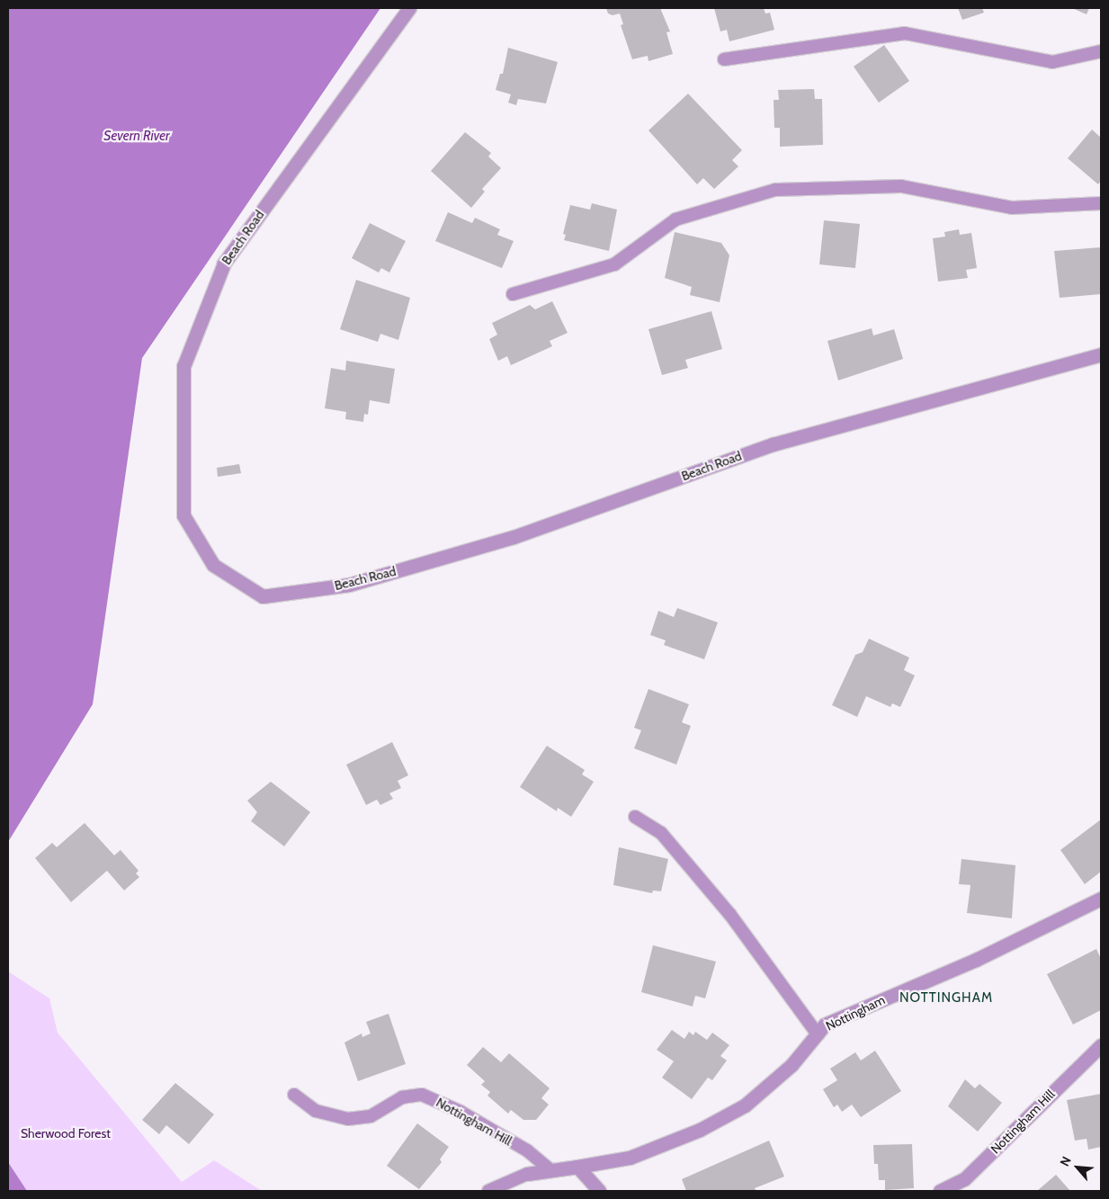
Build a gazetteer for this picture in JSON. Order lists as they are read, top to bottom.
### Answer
{
  "streets": {
    "street": ["Beach Road", "Nottingham", "Nottingham Hill"]
  },
  "districts": ["NOTTINGHAM"],
  "water": ["Severn River"],
  "parks": ["Sherwood Forest"],
  "north": "top left"
}
